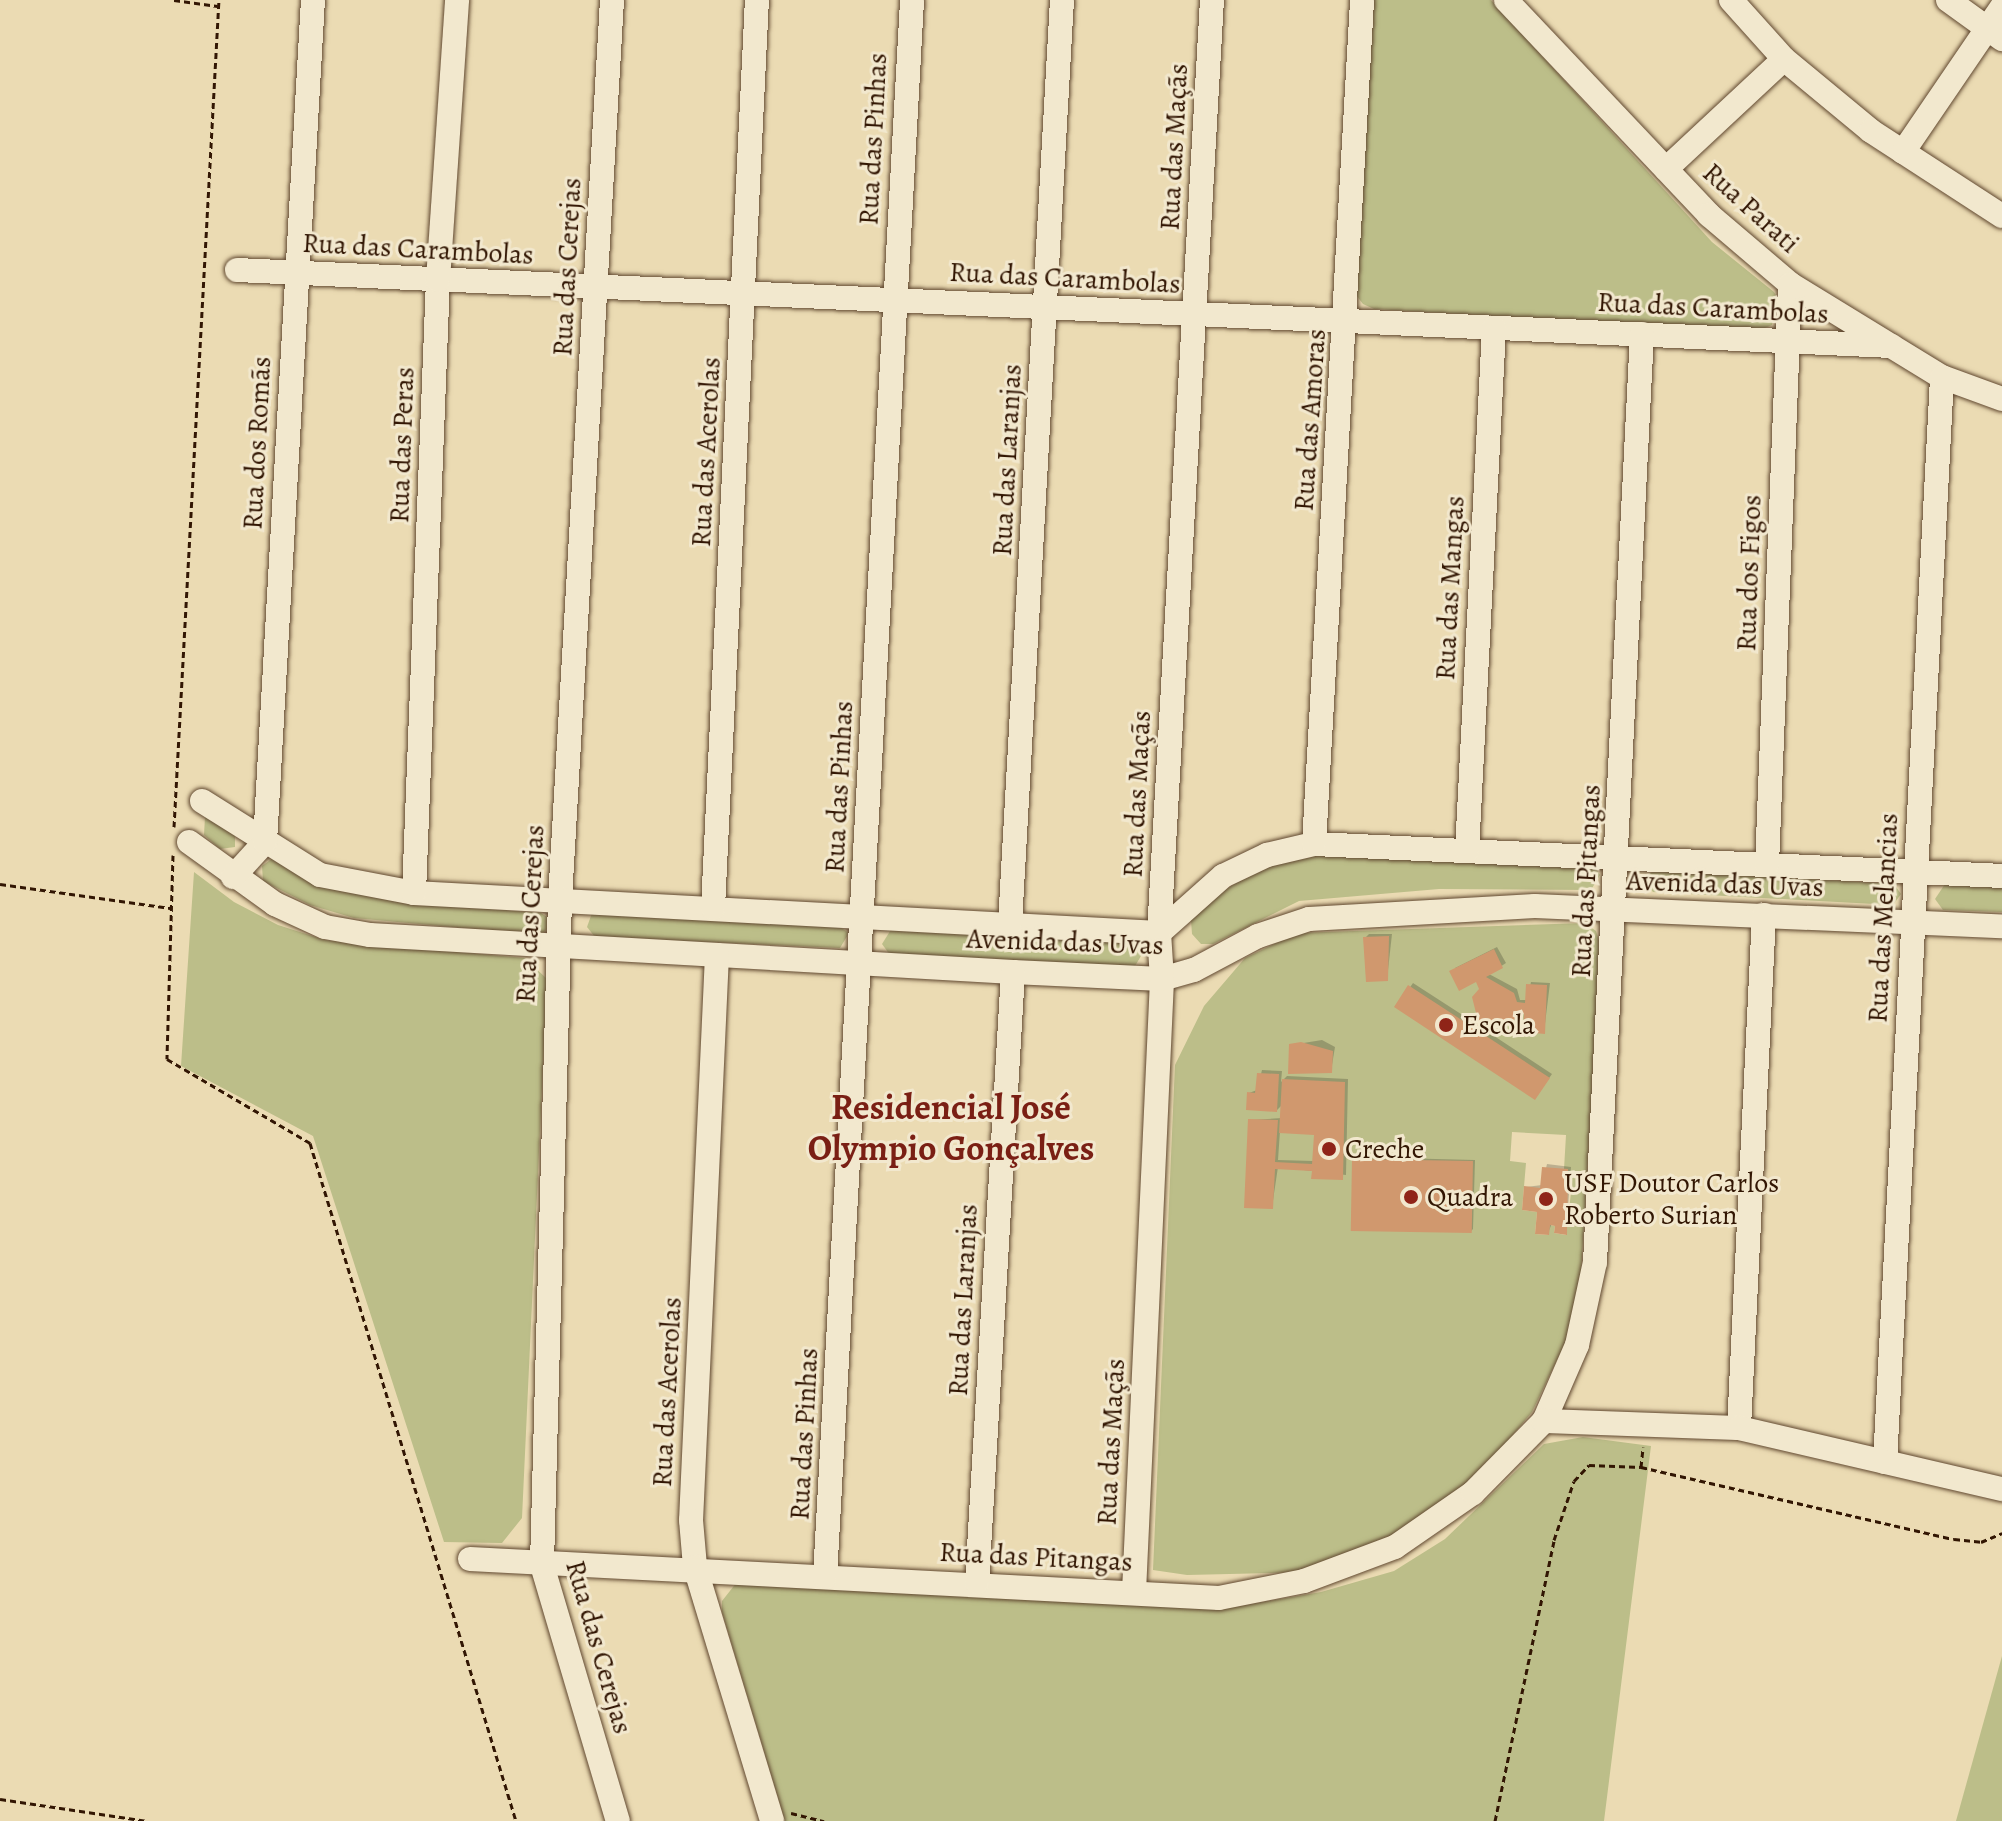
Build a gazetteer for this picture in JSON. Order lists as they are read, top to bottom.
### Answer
{
  "streets": {
    "street": [
      "Rua das Pinhas",
      "Rua das Maçãs",
      "Rua Parati",
      "Rua das Carambolas",
      "Rua das Cerejas",
      "Rua das Amoras",
      "Rua dos Romãs",
      "Rua das Peras",
      "Rua das Acerolas",
      "Rua das Laranjas",
      "Rua dos Figos",
      "Rua das Mangas",
      "Rua das Pitangas",
      "Avenida das Uvas",
      "Rua das Melancias"
    ]
  },
  "crossings": [
    ["Rua das Pinhas", "Rua das Carambolas"],
    ["Rua das Pinhas", "Rua das Pitangas"],
    ["Rua das Pinhas", "Avenida das Uvas"],
    ["Rua das Maçãs", "Rua das Carambolas"],
    ["Rua das Maçãs", "Rua das Pitangas"],
    ["Rua das Maçãs", "Avenida das Uvas"],
    ["Rua Parati", "Rua das Carambolas"],
    ["Rua Parati", "Rua dos Figos"],
    ["Rua Parati", "Rua das Melancias"],
    ["Rua das Carambolas", "Rua das Cerejas"],
    ["Rua das Carambolas", "Rua das Amoras"],
    ["Rua das Carambolas", "Rua dos Romãs"],
    ["Rua das Carambolas", "Rua das Peras"],
    ["Rua das Carambolas", "Rua das Acerolas"],
    ["Rua das Carambolas", "Rua das Laranjas"],
    ["Rua das Carambolas", "Rua dos Figos"],
    ["Rua das Carambolas", "Rua das Mangas"],
    ["Rua das Carambolas", "Rua das Pitangas"],
    ["Rua das Cerejas", "Rua das Pitangas"],
    ["Rua das Cerejas", "Avenida das Uvas"],
    ["Rua das Amoras", "Avenida das Uvas"],
    ["Rua dos Romãs", "Avenida das Uvas"],
    ["Rua das Peras", "Avenida das Uvas"],
    ["Rua das Acerolas", "Rua das Pitangas"],
    ["Rua das Acerolas", "Avenida das Uvas"],
    ["Rua das Laranjas", "Rua das Pitangas"],
    ["Rua das Laranjas", "Avenida das Uvas"],
    ["Rua dos Figos", "Avenida das Uvas"],
    ["Rua das Mangas", "Avenida das Uvas"],
    ["Rua das Pitangas", "Avenida das Uvas"],
    ["Avenida das Uvas", "Rua das Melancias"]
  ],
  "districts": ["Residencial José Olympio Gonçalves"],
  "places": [
    "Escola",
    "Creche",
    "Quadra",
    "USF Doutor Carlos Roberto Surian"
  ]
}
